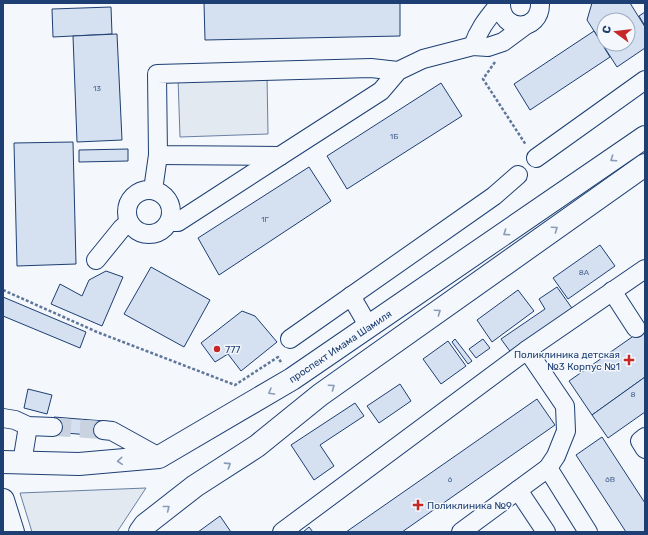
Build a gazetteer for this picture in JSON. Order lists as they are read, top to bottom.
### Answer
{
  "streets": {
    "main road": ["проспект Имама Шамиля"]
  },
  "places": {
    "other": ["777"],
    "health": ["Поликлиника детская №3 Корпус №1", "Поликлиника №9"]
  },
  "house_numbers": [
    "13",
    "1Б",
    "1Г",
    "8А",
    "8",
    "6",
    "6В"
  ],
  "north": "left"
}
